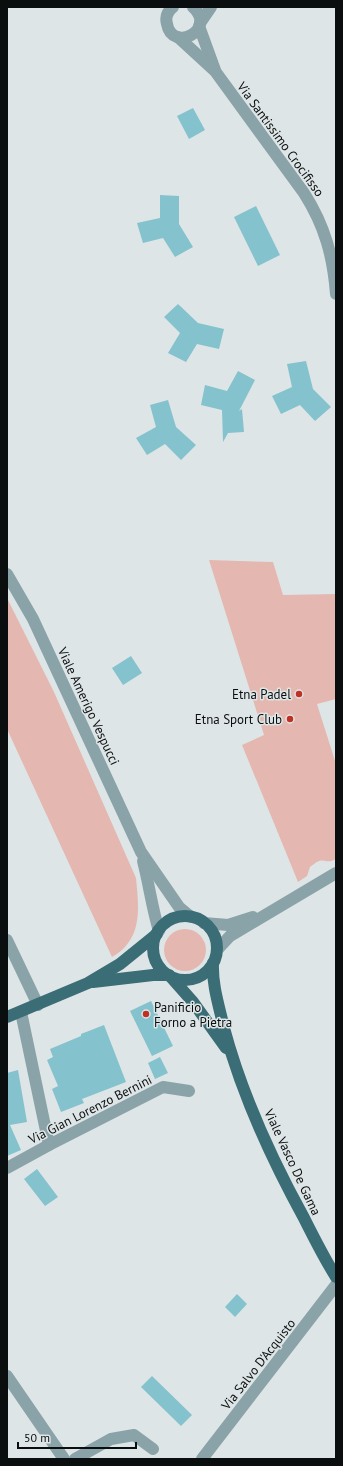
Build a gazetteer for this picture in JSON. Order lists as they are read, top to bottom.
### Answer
{
  "streets": {
    "main road": ["Viale Vasco De Gama"],
    "street": [
      "Via Santissimo Crocifisso",
      "Viale Amerigo Vespucci",
      "Via Gian Lorenzo Bernini",
      "Via Salvo D'Acquisto"
    ]
  },
  "places": ["Etna Padel", "Etna Sport Club", "Panificio Forno a Pietra"],
  "scale_bar": "50 m"
}
